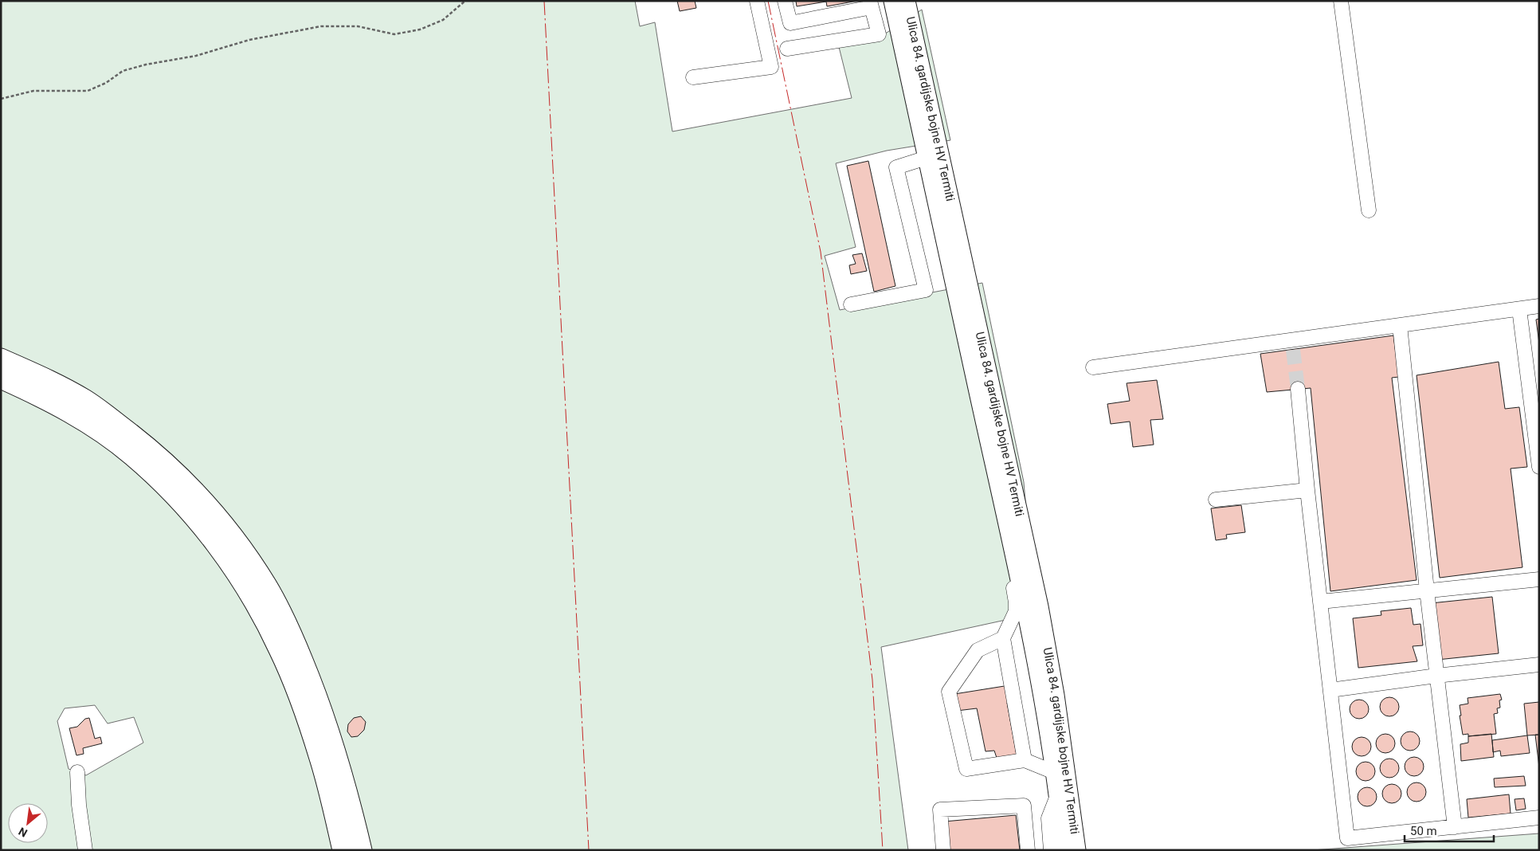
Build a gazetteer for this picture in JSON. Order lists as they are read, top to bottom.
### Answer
{
  "streets": {
    "main road": ["Ulica 84. gardijske bojne HV Termiti"]
  },
  "scale_bar": "50 m",
  "north": "bottom left"
}
